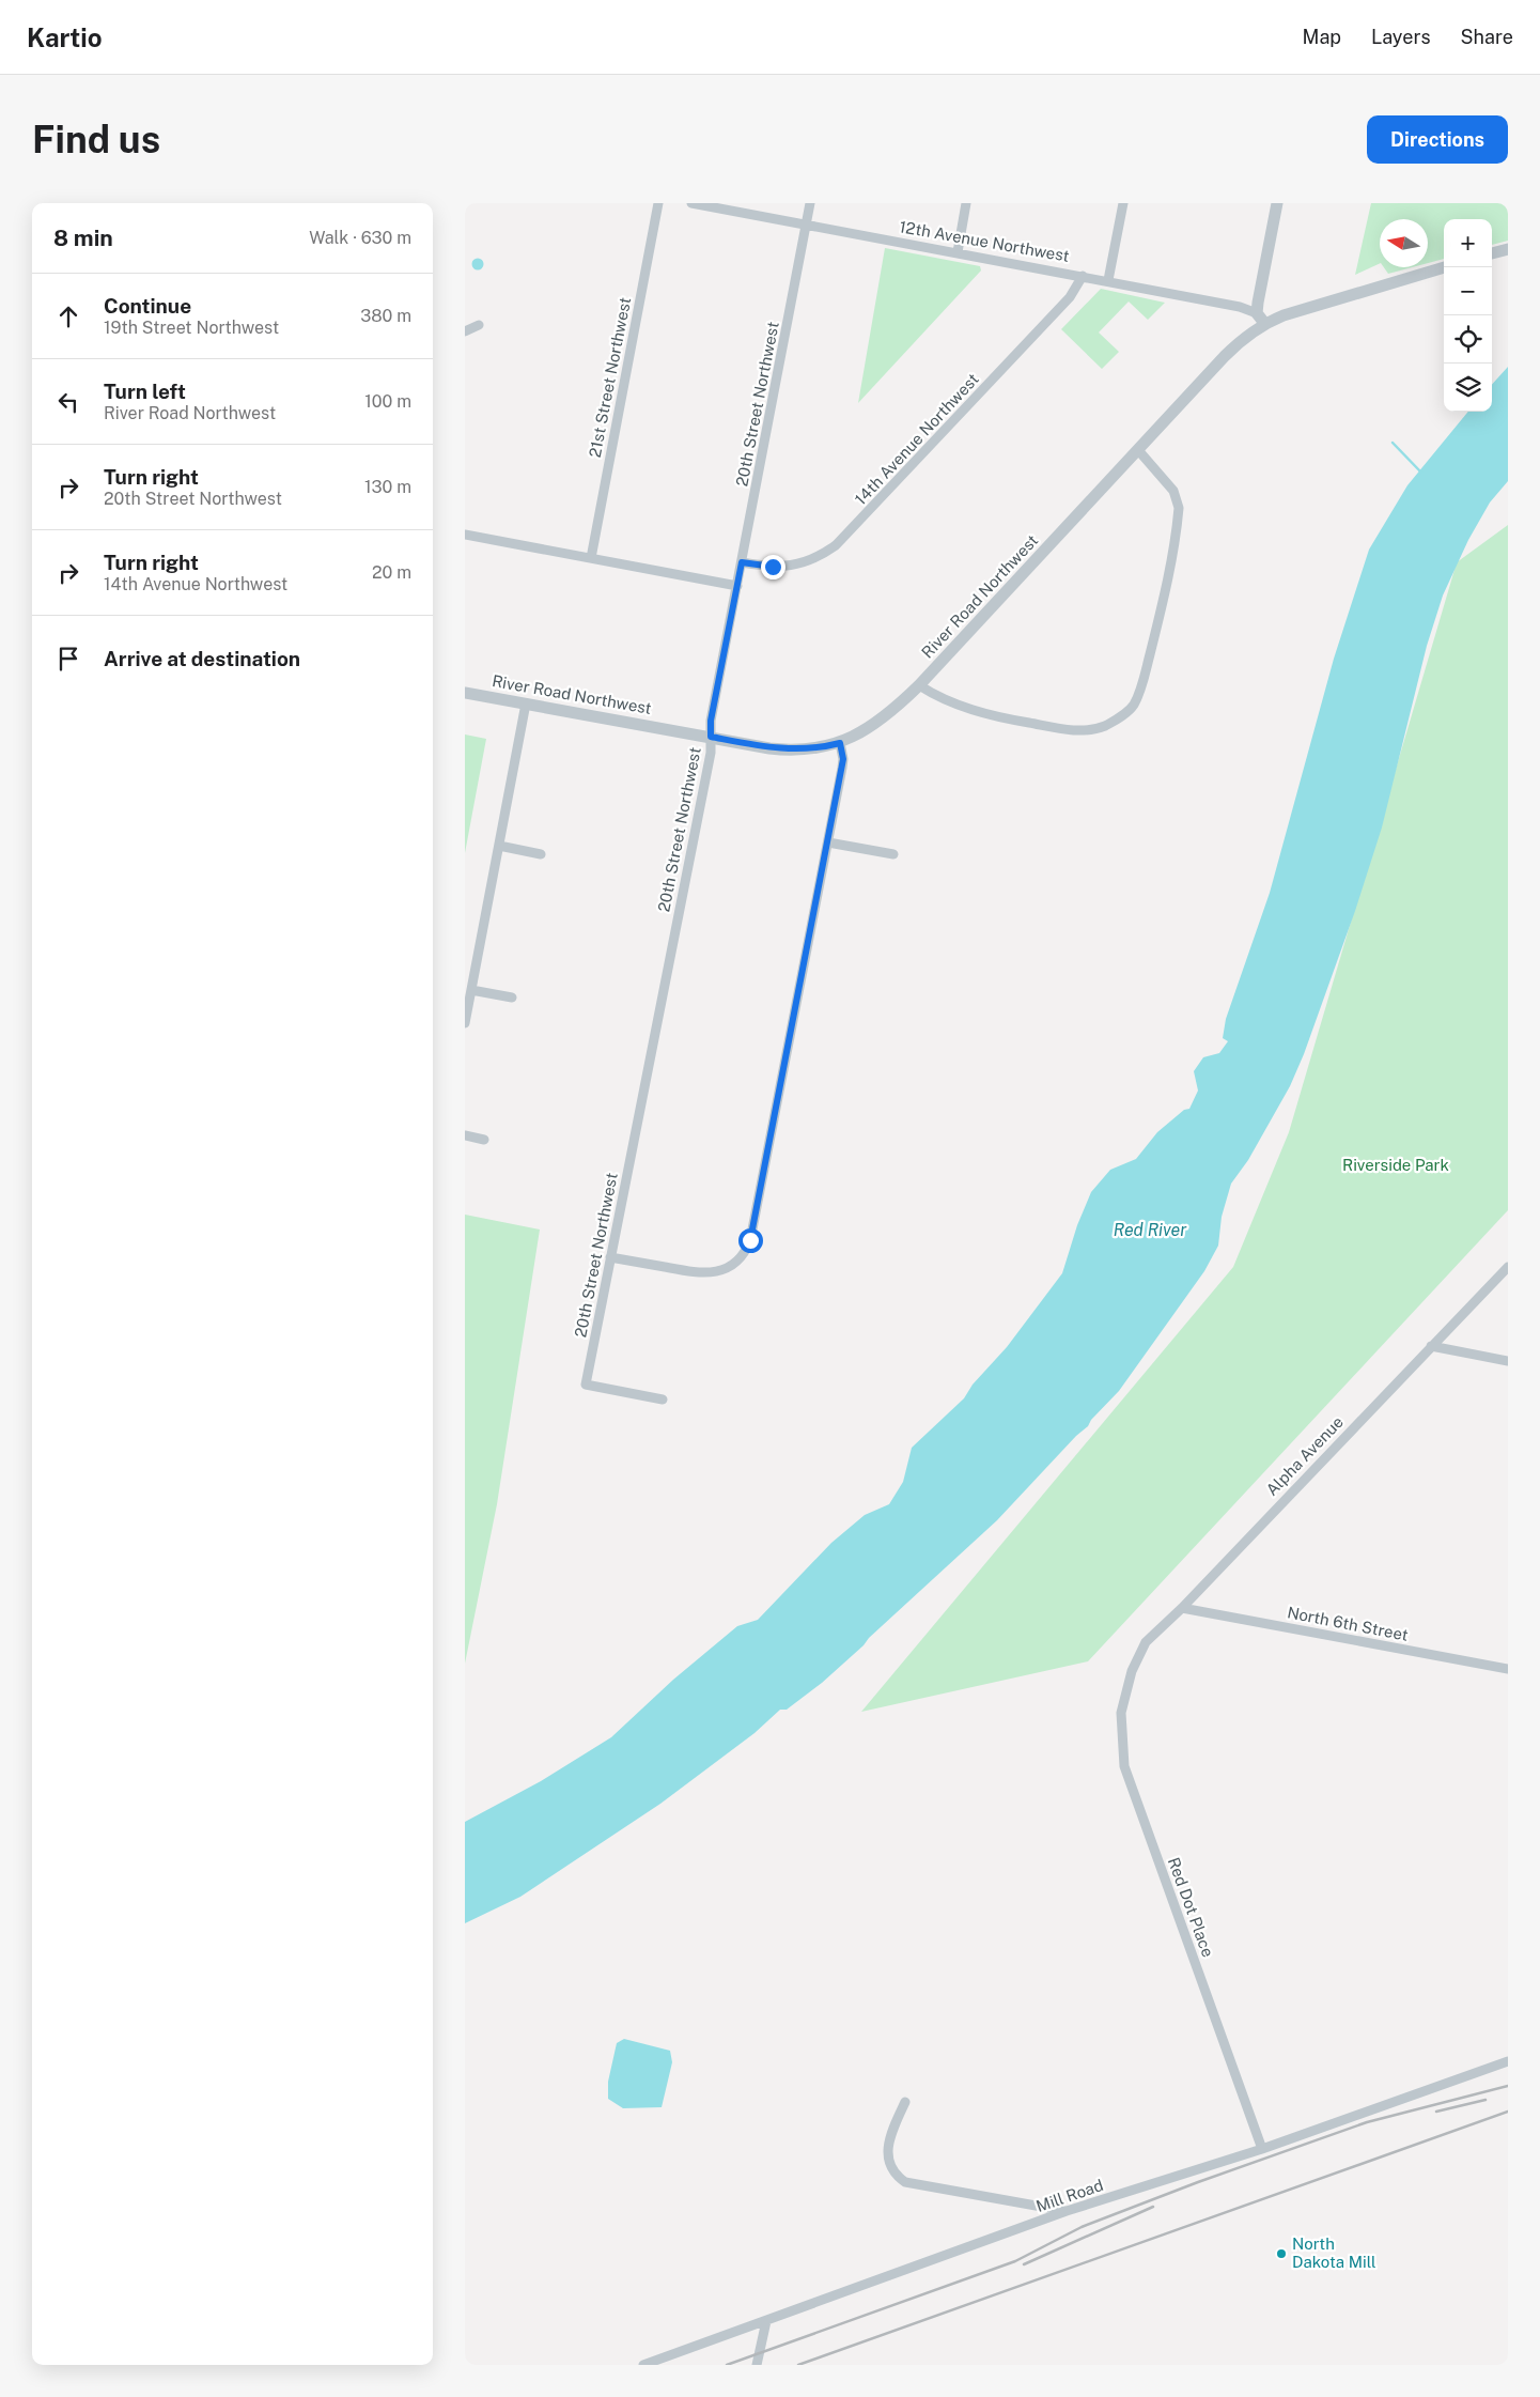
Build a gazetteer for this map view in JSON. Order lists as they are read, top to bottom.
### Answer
{
  "streets": {
    "street": [
      "12th Avenue Northwest",
      "21st Street Northwest",
      "20th Street Northwest",
      "14th Avenue Northwest",
      "River Road Northwest",
      "Alpha Avenue",
      "North 6th Street",
      "Red Dot Place",
      "Mill Road"
    ]
  },
  "crossings": [
    ["12th Avenue Northwest", "20th Street Northwest"],
    ["12th Avenue Northwest", "14th Avenue Northwest"],
    ["12th Avenue Northwest", "River Road Northwest"],
    ["20th Street Northwest", "14th Avenue Northwest"],
    ["20th Street Northwest", "River Road Northwest"],
    ["Alpha Avenue", "North 6th Street"],
    ["Alpha Avenue", "Red Dot Place"],
    ["Red Dot Place", "Mill Road"]
  ],
  "water": ["Red River"],
  "parks": ["Riverside Park"],
  "places": ["North Dakota Mill"],
  "north": "left",
  "page": {
    "header": "Kartio",
    "nav": ["Map", "Layers", "Share"],
    "buttons": "Directions",
    "title": "Find us",
    "heading": ["8 min", "Walk · 630 m"],
    "map_buttons": ["+", "−"],
    "list": [
      ["Continue", "19th Street Northwest", "380 m"],
      ["Turn left", "River Road Northwest", "100 m"],
      ["Turn right", "20th Street Northwest", "130 m"],
      ["Turn right", "14th Avenue Northwest", "20 m"],
      "Arrive at destination"
    ]
  }
}
